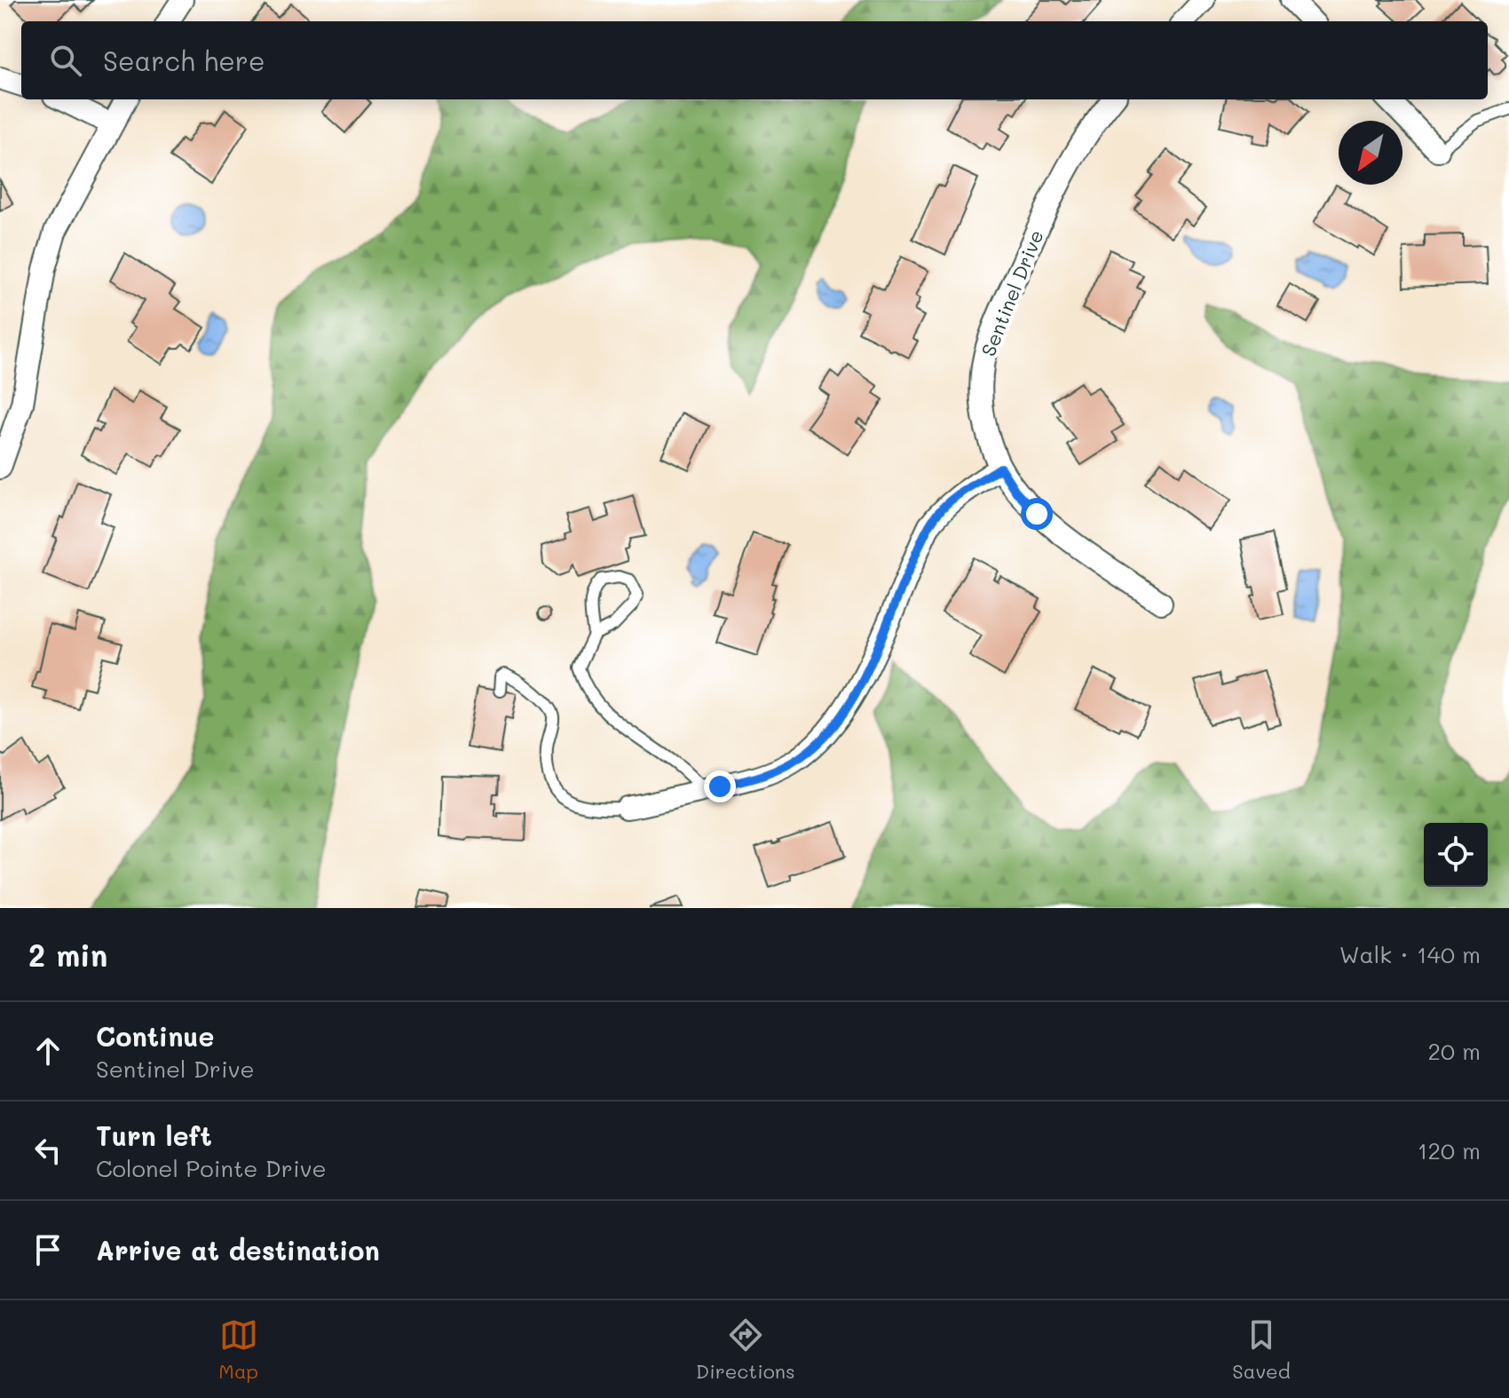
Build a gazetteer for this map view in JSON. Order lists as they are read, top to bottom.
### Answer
{
  "streets": {
    "street": ["Sentinel Drive"]
  },
  "north": "bottom left",
  "page": {
    "search": "Search here",
    "heading": ["2 min", "Walk · 140 m"],
    "list": [
      ["Continue", "Sentinel Drive", "20 m"],
      ["Turn left", "Colonel Pointe Drive", "120 m"],
      "Arrive at destination"
    ],
    "nav": ["Map", "Directions", "Saved"]
  }
}
